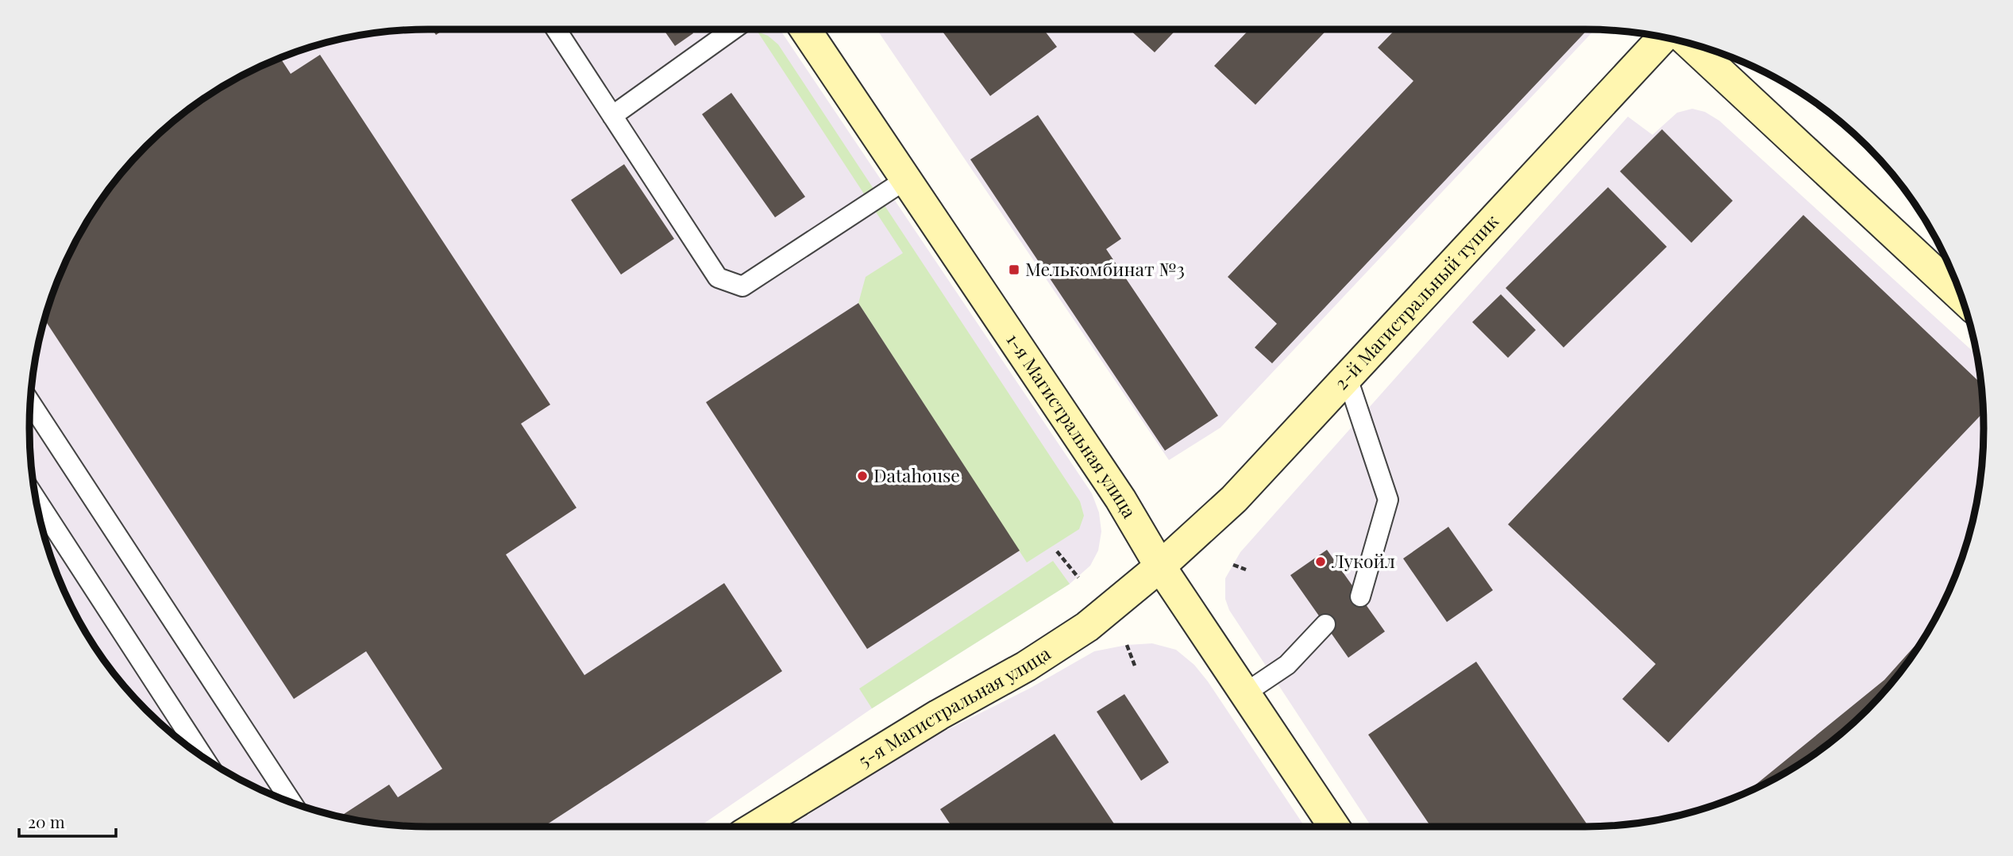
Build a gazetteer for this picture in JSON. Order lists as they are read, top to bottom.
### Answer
{
  "streets": {
    "street": ["2-й Магистральный тупик", "1-я Магистральная улица", "5-я Магистральная улица"]
  },
  "crossings": [
    ["2-й Магистральный тупик", "1-я Магистральная улица"],
    ["2-й Магистральный тупик", "5-я Магистральная улица"],
    ["1-я Магистральная улица", "5-я Магистральная улица"]
  ],
  "places": {
    "transit": ["Мелькомбинат №3"],
    "other": ["Datahouse", "Лукойл"]
  },
  "scale_bar": "20 m"
}
